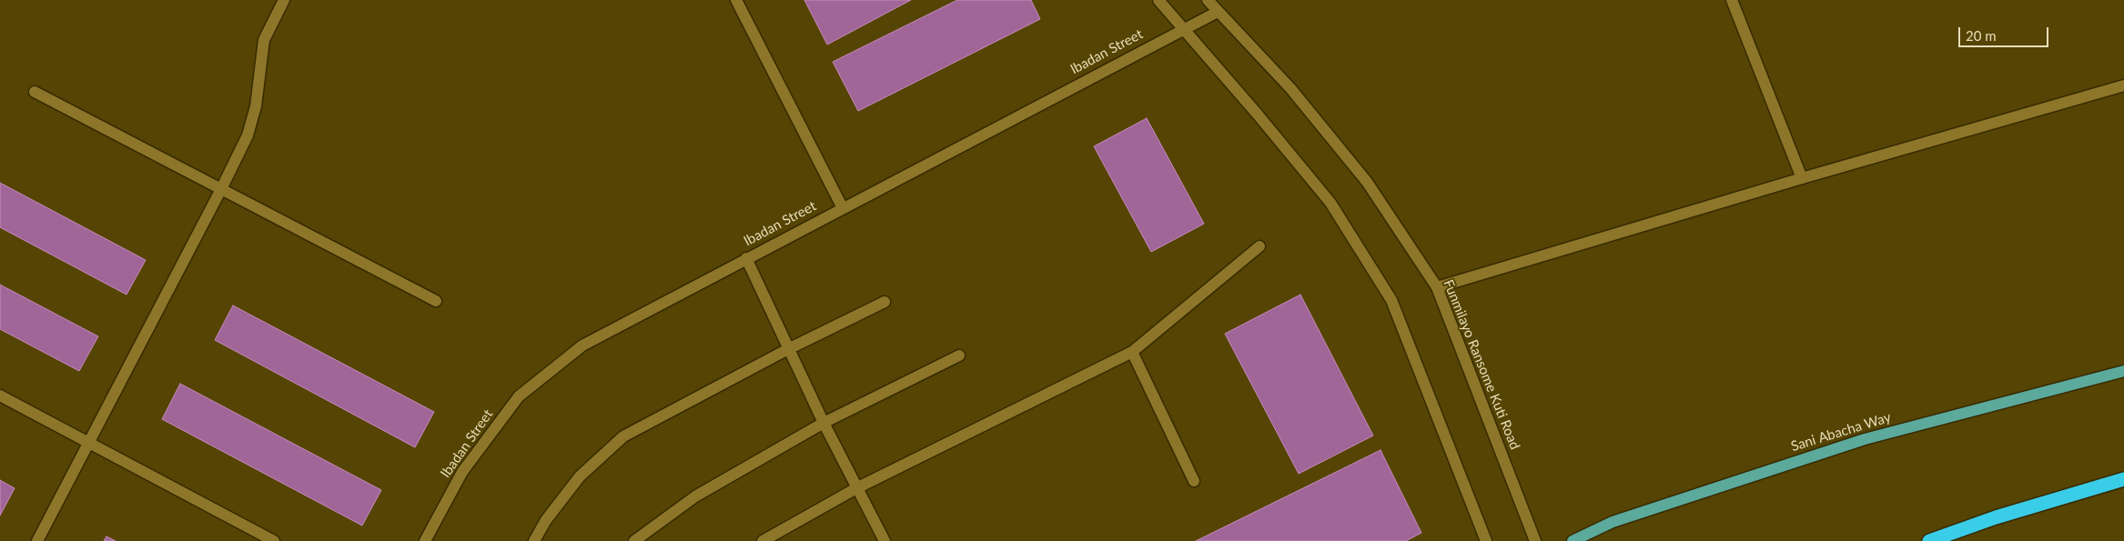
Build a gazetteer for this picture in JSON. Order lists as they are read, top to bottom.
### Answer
{
  "streets": {
    "main road": ["Sani Abacha Way"],
    "street": ["Ibadan Street", "Funmilayo Ransome Kuti Road"]
  },
  "crossings": [
    ["Ibadan Street", "Funmilayo Ransome Kuti Road"]
  ],
  "scale_bar": "20 m"
}
